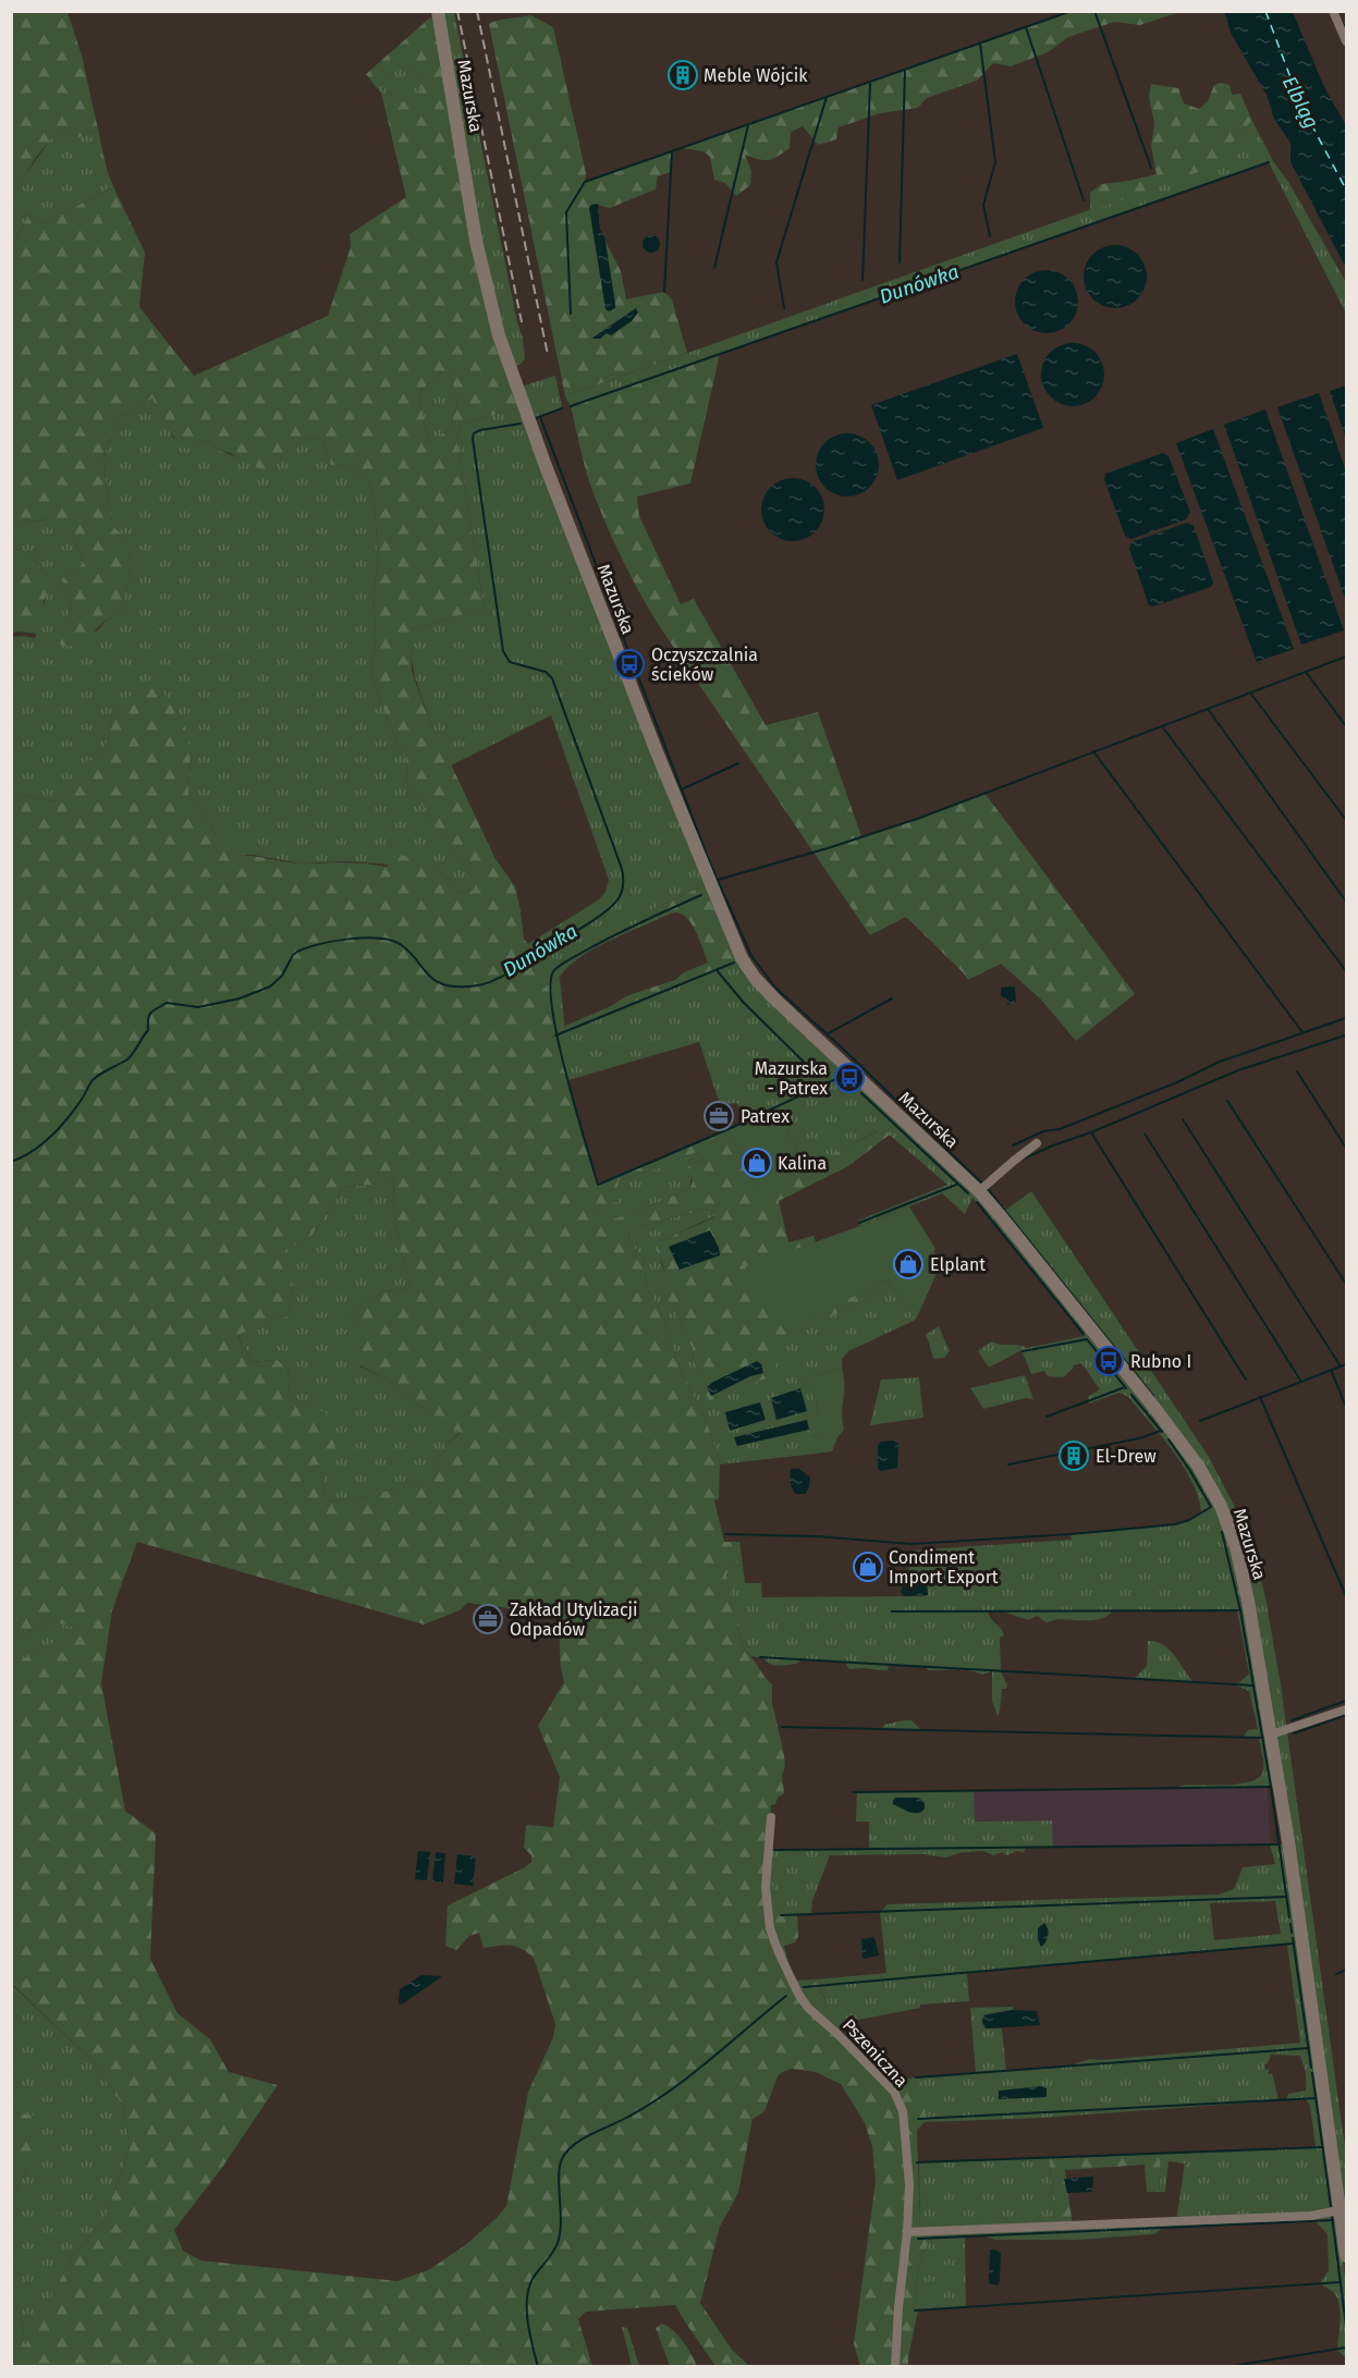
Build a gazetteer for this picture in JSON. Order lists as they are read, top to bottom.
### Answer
{
  "streets": {
    "main road": ["Mazurska"],
    "street": ["Pszeniczna"]
  },
  "water": ["Elbląg", "Dunówka"],
  "places": {
    "building": ["Meble Wójcik", "El-Drew"],
    "bus stop": ["Oczyszczalnia ścieków", "Mazurska - Patrex", "Rubno I"],
    "office": ["Patrex", "Zakład Utylizacji Odpadów"],
    "shop": ["Kalina", "Elplant", "Condiment Import Export"]
  }
}
